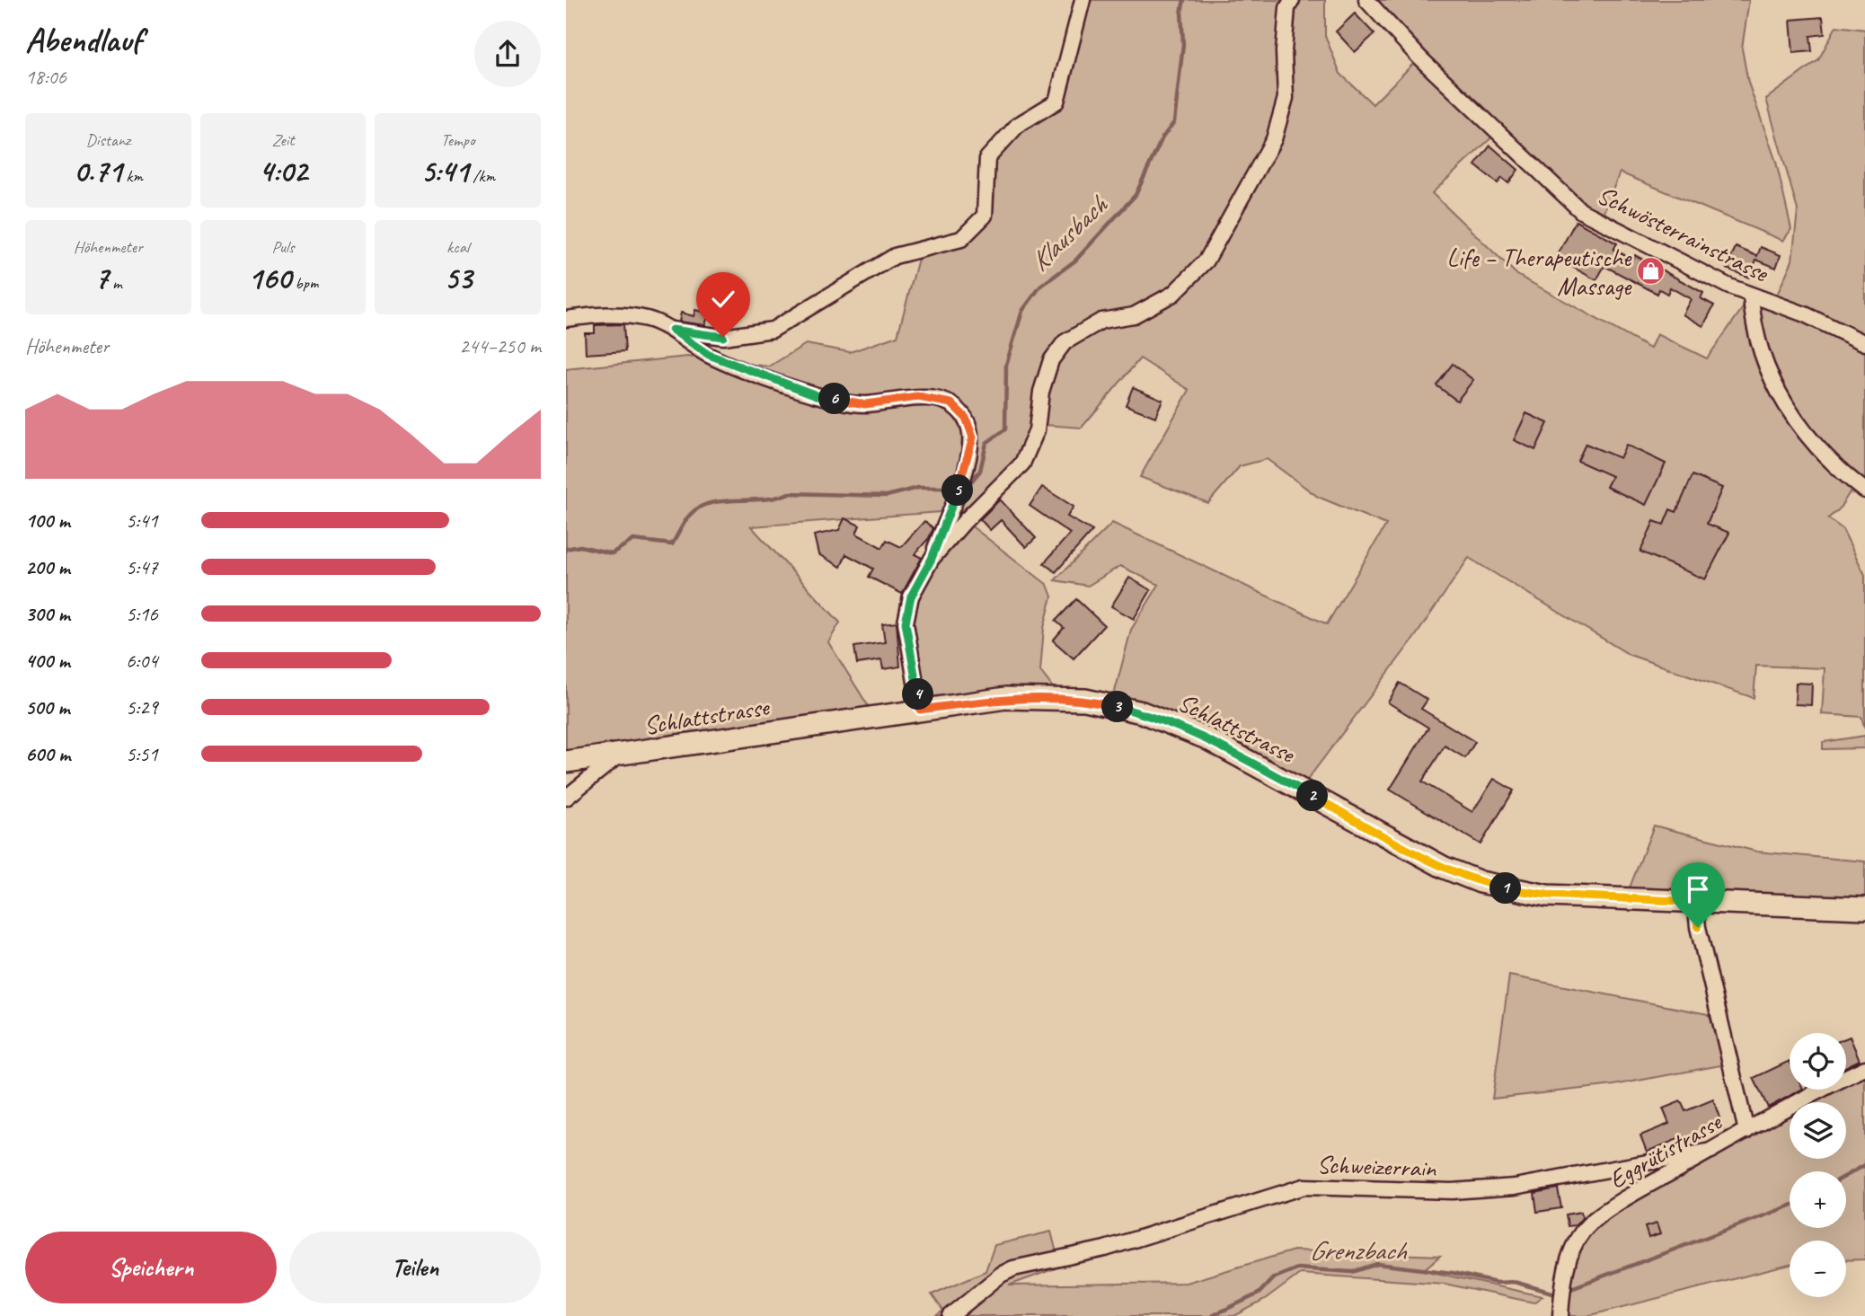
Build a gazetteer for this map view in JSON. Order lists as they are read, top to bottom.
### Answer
{
  "streets": {
    "street": [
      "Schwösterrainstrasse",
      "Schlattstrasse",
      "Eggrütistrasse",
      "Schweizerrain"
    ]
  },
  "crossings": [
    ["Schlattstrasse", "Eggrütistrasse"],
    ["Eggrütistrasse", "Schweizerrain"]
  ],
  "water": ["Klausbach", "Grenzbach"],
  "places": {
    "shop": ["Life – Therapeutische Massage"]
  },
  "page": {
    "heading": ["Abendlauf", "18:06"],
    "stats": [
      ["Distanz", "0.71 km"],
      ["Zeit", "4:02"],
      ["Tempo", "5:41 /km"],
      ["Höhenmeter", "7 m"],
      ["Puls", "160 bpm"],
      ["kcal", "53"]
    ],
    "chart": ["Höhenmeter", "244–250 m"],
    "pins": [
      "6",
      "5",
      "4",
      "3",
      "2",
      "1"
    ],
    "list": [
      {
        "name": "100 m",
        "note": "5:41"
      },
      {
        "name": "200 m",
        "note": "5:47"
      },
      {
        "name": "300 m",
        "note": "5:16"
      },
      {
        "name": "400 m",
        "note": "6:04"
      },
      {
        "name": "500 m",
        "note": "5:29"
      },
      {
        "name": "600 m",
        "note": "5:51"
      }
    ],
    "map_buttons": ["+", "−"],
    "buttons": ["Speichern", "Teilen"]
  }
}
